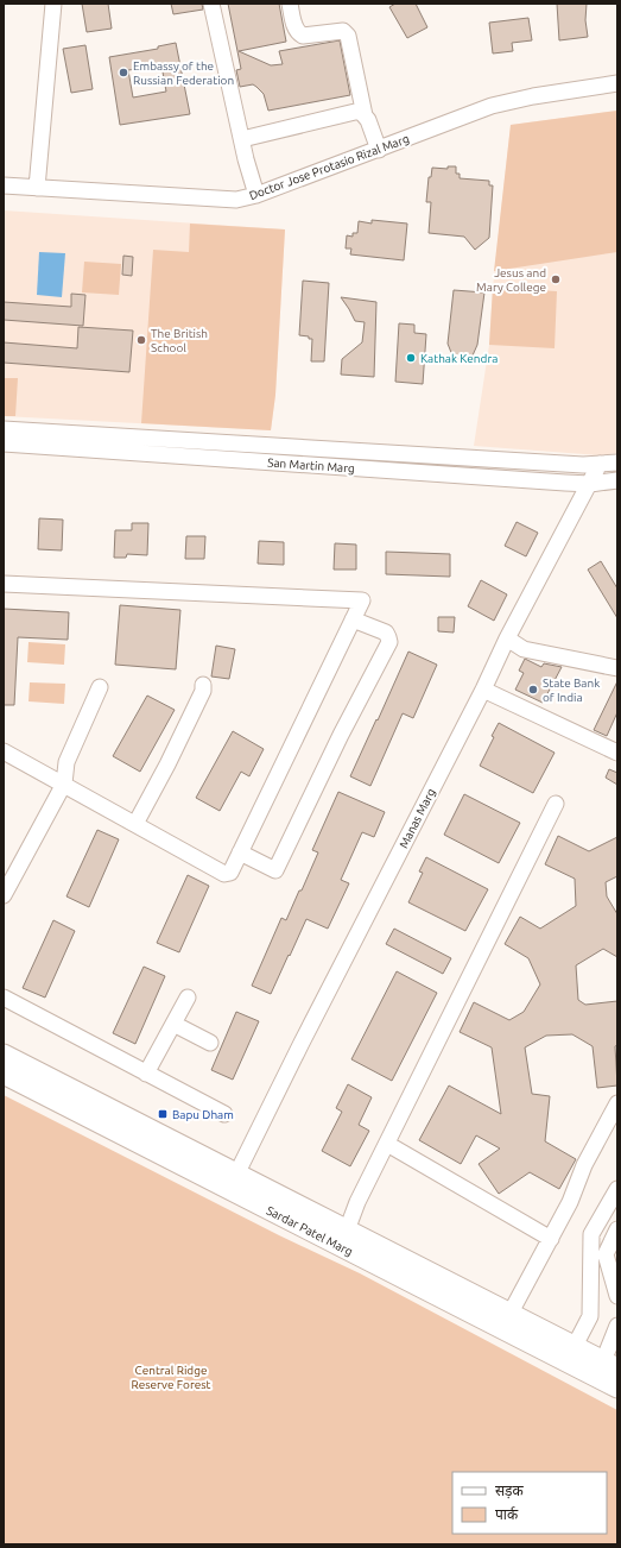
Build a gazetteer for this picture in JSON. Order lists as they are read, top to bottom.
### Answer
{
  "streets": {
    "main road": ["Sardar Patel Marg"],
    "street": ["Doctor Jose Protasio Rizal Marg", "San Martin Marg", "Manas Marg"]
  },
  "crossings": [
    ["San Martin Marg", "Manas Marg"],
    ["Manas Marg", "Sardar Patel Marg"]
  ],
  "parks": ["Central Ridge Reserve Forest"],
  "places": {
    "other": [
      "Embassy of the Russian Federation",
      "Jesus and Mary College",
      "The British School",
      "Kathak Kendra",
      "State Bank of India"
    ],
    "transit": ["Bapu Dham"]
  },
  "legend": ["सड़क", "पार्क"]
}
